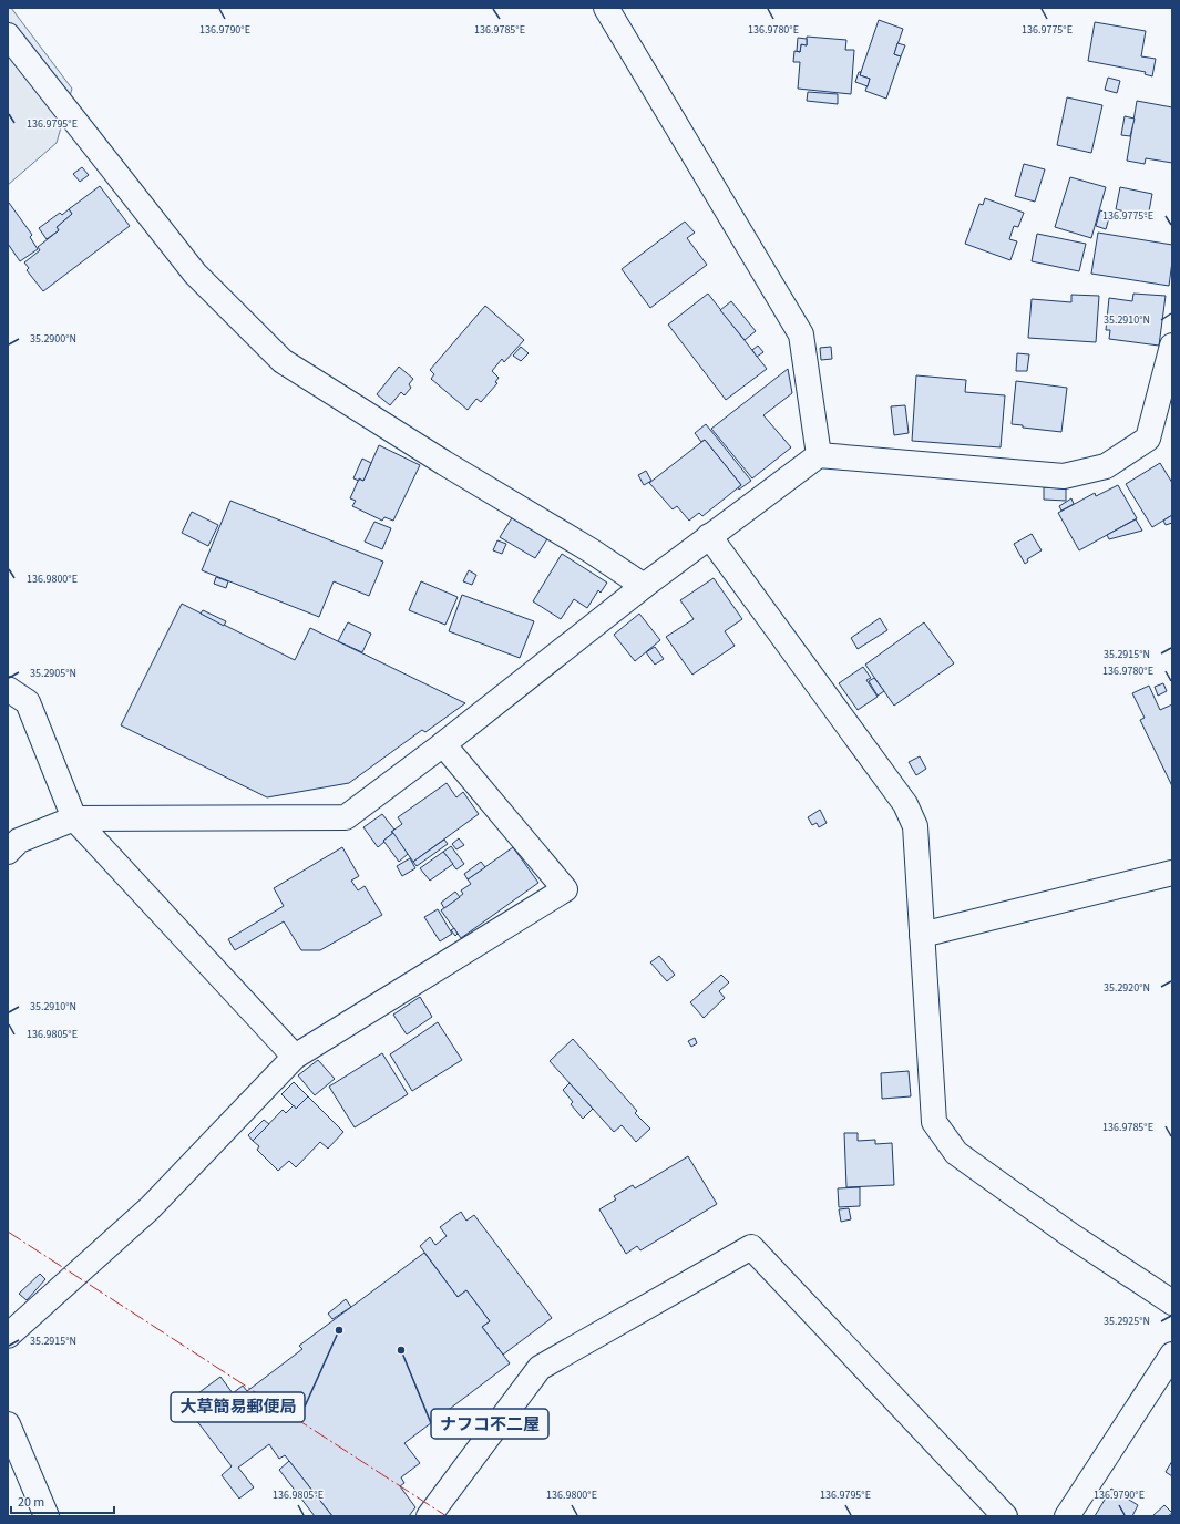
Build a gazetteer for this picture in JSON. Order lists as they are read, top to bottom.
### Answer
{
  "places": ["大草簡易郵便局", "ナフコ不二屋"],
  "scale_bar": "20 m",
  "coordinates": [
    "136.9790°E",
    "136.9785°E",
    "136.9780°E",
    "136.9775°E",
    "136.9795°E",
    "35.2910°N",
    "35.2900°N",
    "136.9800°E",
    "35.2915°N",
    "35.2905°N",
    "35.2920°N",
    "136.9805°E",
    "35.2925°N"
  ]
}
